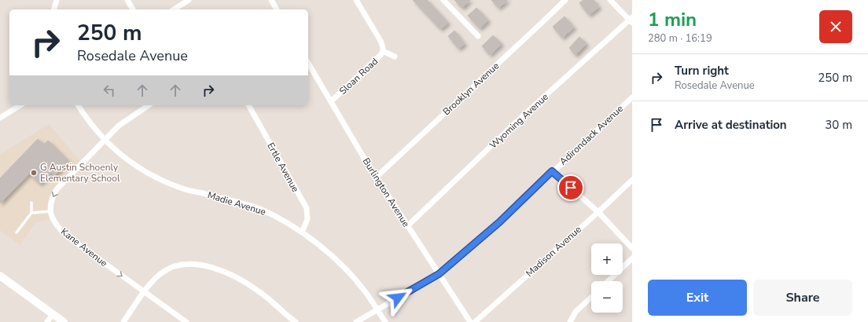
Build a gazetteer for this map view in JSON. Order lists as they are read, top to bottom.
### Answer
{
  "streets": {
    "street": [
      "Sloan Road",
      "Brooklyn Avenue",
      "Wyoming Avenue",
      "Adirondack Avenue",
      "Ertle Avenue",
      "Burlington Avenue",
      "Madie Avenue",
      "Kane Avenue",
      "Madison Avenue"
    ]
  },
  "crossings": [
    ["Sloan Road", "Burlington Avenue"],
    ["Brooklyn Avenue", "Burlington Avenue"],
    ["Wyoming Avenue", "Burlington Avenue"],
    ["Adirondack Avenue", "Burlington Avenue"],
    ["Adirondack Avenue", "Madie Avenue"],
    ["Ertle Avenue", "Madie Avenue"],
    ["Madie Avenue", "Kane Avenue"]
  ],
  "places": ["G Austin Schoenly Elementary School"],
  "page": {
    "heading": ["1 min", "280 m · 16:19"],
    "turn": ["250 m", "Rosedale Avenue"],
    "list": [
      {
        "name": "Turn right",
        "note": "Rosedale Avenue",
        "value": "250 m"
      },
      {
        "name": "Arrive at destination",
        "value": "30 m"
      }
    ],
    "map_buttons": ["+", "−"],
    "buttons": ["Exit", "Share"]
  }
}
